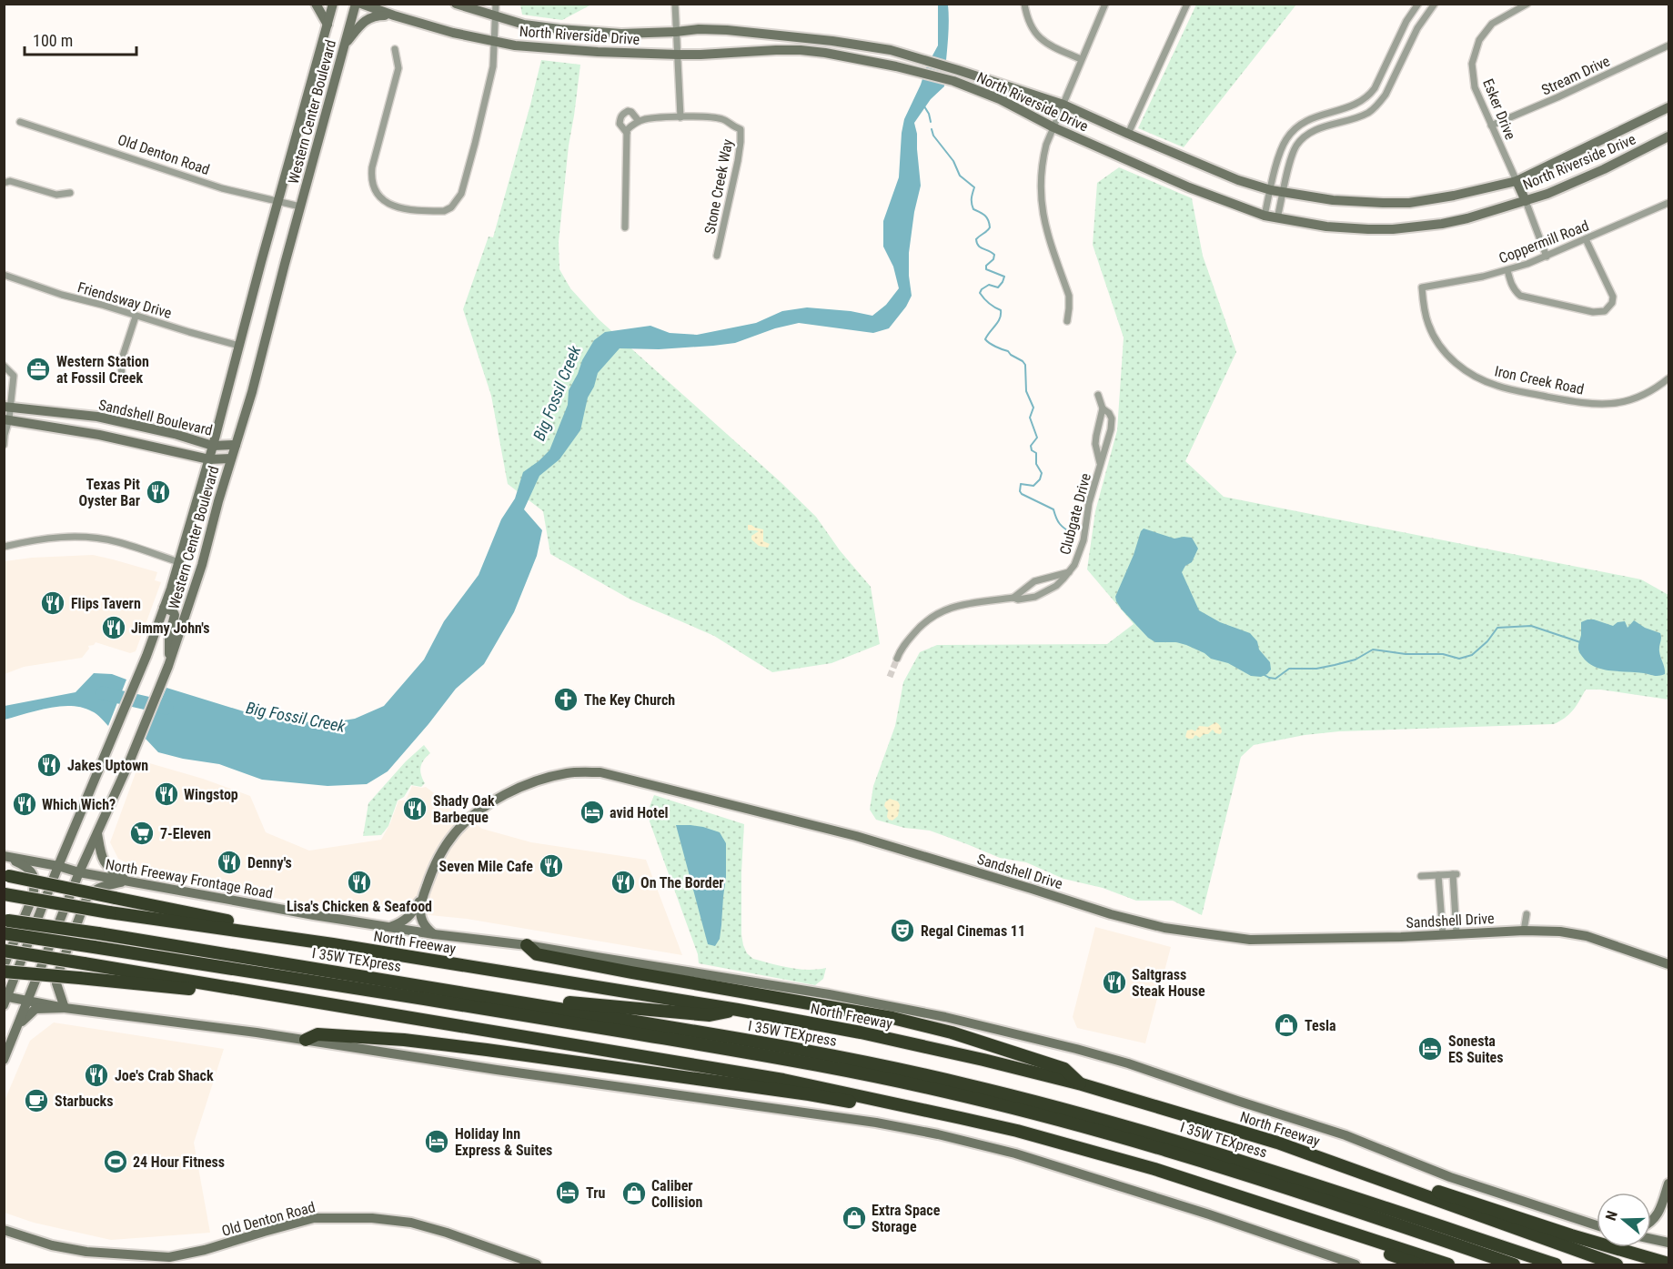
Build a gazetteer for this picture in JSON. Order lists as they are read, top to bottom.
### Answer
{
  "streets": {
    "highway": ["North Freeway", "I 35W TEXpress"],
    "main road": [
      "North Riverside Drive",
      "Western Center Boulevard",
      "Old Denton Road",
      "Sandshell Boulevard",
      "Sandshell Drive",
      "North Freeway Frontage Road"
    ],
    "street": [
      "Stream Drive",
      "Esker Drive",
      "Stone Creek Way",
      "Coppermill Road",
      "Friendsway Drive",
      "Iron Creek Road",
      "Clubgate Drive"
    ]
  },
  "crossings": [
    ["North Riverside Drive", "Esker Drive"],
    ["Stream Drive", "Esker Drive"],
    ["Western Center Boulevard", "Old Denton Road"],
    ["Western Center Boulevard", "Friendsway Drive"],
    ["Western Center Boulevard", "Sandshell Boulevard"],
    ["Western Center Boulevard", "North Freeway Frontage Road"],
    ["Coppermill Road", "Iron Creek Road"],
    ["Sandshell Drive", "North Freeway"],
    ["North Freeway Frontage Road", "North Freeway"]
  ],
  "water": ["Big Fossil Creek"],
  "places": {
    "office": ["Western Station at Fossil Creek"],
    "restaurant": [
      "Texas Pit Oyster Bar",
      "Flips Tavern",
      "Jimmy John's",
      "Jakes Uptown",
      "Wingstop",
      "Which Wich?",
      "Shady Oak Barbeque",
      "Denny's",
      "Seven Mile Cafe",
      "Lisa's Chicken & Seafood",
      "On The Border",
      "Saltgrass Steak House",
      "Joe's Crab Shack"
    ],
    "church": ["The Key Church"],
    "hotel": [
      "avid Hotel",
      "Sonesta ES Suites",
      "Holiday Inn Express & Suites",
      "Tru"
    ],
    "supermarket": ["7-Eleven"],
    "theatre": ["Regal Cinemas 11"],
    "shop": ["Tesla", "Caliber Collision", "Extra Space Storage"],
    "cafe": ["Starbucks"],
    "sports": ["24 Hour Fitness"]
  },
  "scale_bar": "100 m",
  "north": "left"
}
